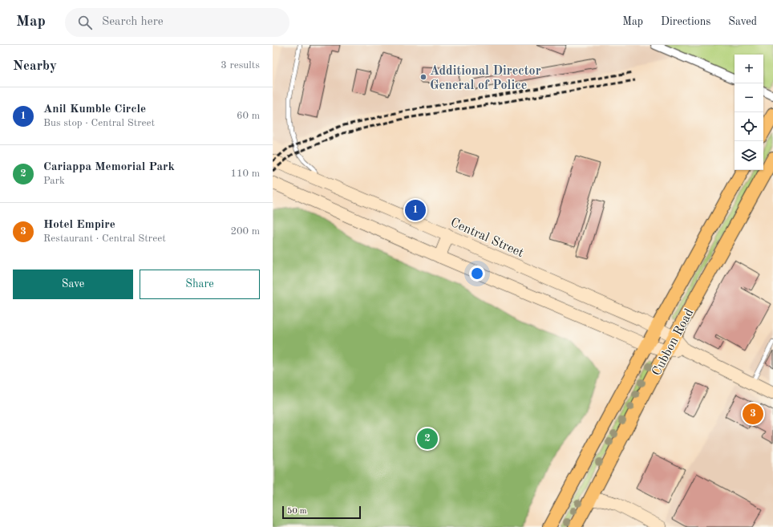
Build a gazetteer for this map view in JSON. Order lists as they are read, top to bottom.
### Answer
{
  "streets": {
    "main road": ["Central Street", "Cubbon Road"]
  },
  "crossings": [
    ["Central Street", "Cubbon Road"]
  ],
  "places": ["Additional Director General of Police"],
  "scale_bar": "50 m",
  "page": {
    "header": "Map",
    "search": "Search here",
    "nav": ["Map", "Directions", "Saved"],
    "heading": ["Nearby", "3 results"],
    "map_buttons": ["+", "−"],
    "list": [
      {
        "mark": "1",
        "name": "Anil Kumble Circle",
        "note": "Bus stop · Central Street",
        "value": "60 m"
      },
      {
        "mark": "2",
        "name": "Cariappa Memorial Park",
        "note": "Park",
        "value": "110 m"
      },
      {
        "mark": "3",
        "name": "Hotel Empire",
        "note": "Restaurant · Central Street",
        "value": "200 m"
      }
    ],
    "pins": ["1", "3", "2"],
    "buttons": ["Save", "Share"],
    "scale": "50 m"
  }
}
